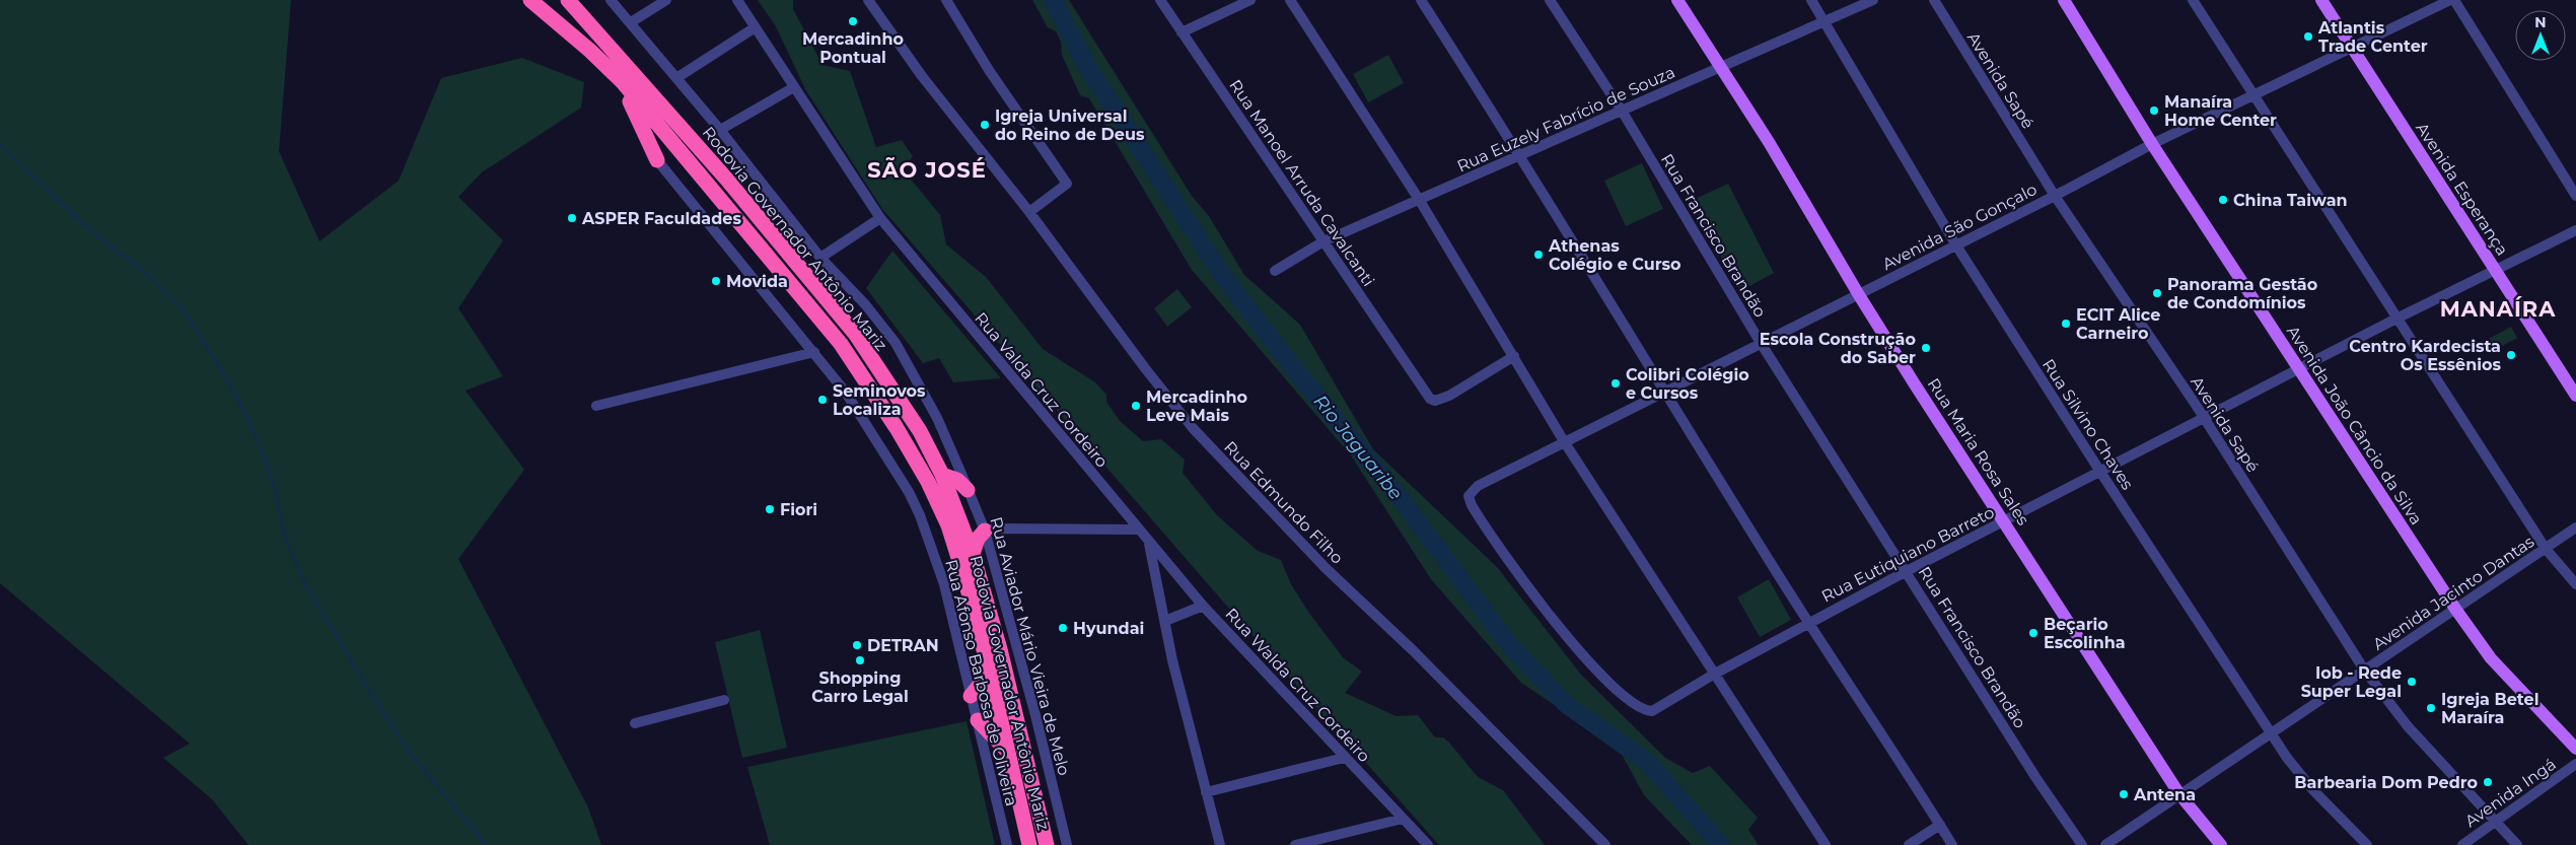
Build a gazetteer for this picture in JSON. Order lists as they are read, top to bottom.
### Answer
{
  "streets": {
    "highway": ["Rodovia Governador Antônio Mariz"],
    "main road": ["Avenida Esperança", "Avenida João Câncio da Silva", "Rua Maria Rosa Sales"],
    "street": [
      "Avenida Sapé",
      "Rua Euzely Fabrício de Souza",
      "Rua Manoel Arruda Cavalcanti",
      "Avenida São Gonçalo",
      "Rua Francisco Brandão",
      "Rua Valda Cruz Cordeiro",
      "Rua Silvino Chaves",
      "Rua Edmundo Filho",
      "Rua Eutiquiano Barreto",
      "Avenida Jacinto Dantas",
      "Rua Aviador Mário Vieira de Melo",
      "Rua Afonso Barbosa de Oliveira",
      "Rua Walda Cruz Cordeiro",
      "Avenida Ingá"
    ]
  },
  "crossings": [
    ["Avenida Sapé", "Avenida São Gonçalo"],
    ["Avenida Sapé", "Rua Eutiquiano Barreto"],
    ["Avenida Sapé", "Avenida Jacinto Dantas"],
    ["Avenida Sapé", "Avenida Ingá"],
    ["Rua Euzely Fabrício de Souza", "Rua Manoel Arruda Cavalcanti"],
    ["Rua Euzely Fabrício de Souza", "Rua Francisco Brandão"],
    ["Rua Euzely Fabrício de Souza", "Rua Silvino Chaves"],
    ["Rua Euzely Fabrício de Souza", "Rua Maria Rosa Sales"],
    ["Avenida Esperança", "Avenida São Gonçalo"],
    ["Avenida Esperança", "Rua Eutiquiano Barreto"],
    ["Avenida São Gonçalo", "Rua Francisco Brandão"],
    ["Avenida São Gonçalo", "Rua Silvino Chaves"],
    ["Avenida São Gonçalo", "Avenida João Câncio da Silva"],
    ["Avenida São Gonçalo", "Rua Maria Rosa Sales"],
    ["Avenida São Gonçalo", "Rua Eutiquiano Barreto"],
    ["Rua Francisco Brandão", "Rua Eutiquiano Barreto"],
    ["Rua Valda Cruz Cordeiro", "Rua Walda Cruz Cordeiro"],
    ["Rua Silvino Chaves", "Rua Eutiquiano Barreto"],
    ["Rua Silvino Chaves", "Avenida Jacinto Dantas"],
    ["Avenida João Câncio da Silva", "Rua Eutiquiano Barreto"],
    ["Avenida João Câncio da Silva", "Avenida Jacinto Dantas"],
    ["Rua Maria Rosa Sales", "Rua Eutiquiano Barreto"],
    ["Rua Maria Rosa Sales", "Avenida Jacinto Dantas"]
  ],
  "districts": ["SÃO JOSÉ", "MANAÍRA"],
  "water": ["Rio Jaguaribe"],
  "places": [
    "Mercadinho Pontual",
    "Atlantis Trade Center",
    "Manaíra Home Center",
    "Igreja Universal do Reino de Deus",
    "China Taiwan",
    "ASPER Faculdades",
    "Athenas Colégio e Curso",
    "Movida",
    "Panorama Gestão de Condomínios",
    "ECIT Alice Carneiro",
    "Escola Construção do Saber",
    "Centro Kardecista Os Essênios",
    "Colibri Colégio e Cursos",
    "Seminovos Localiza",
    "Mercadinho Leve Mais",
    "Fiori",
    "Hyundai",
    "Beçario Escolinha",
    "DETRAN",
    "Shopping Carro Legal",
    "Iob - Rede Super Legal",
    "Igreja Betel Maraíra",
    "Barbearia Dom Pedro",
    "Antena"
  ],
  "north": "top"
}
